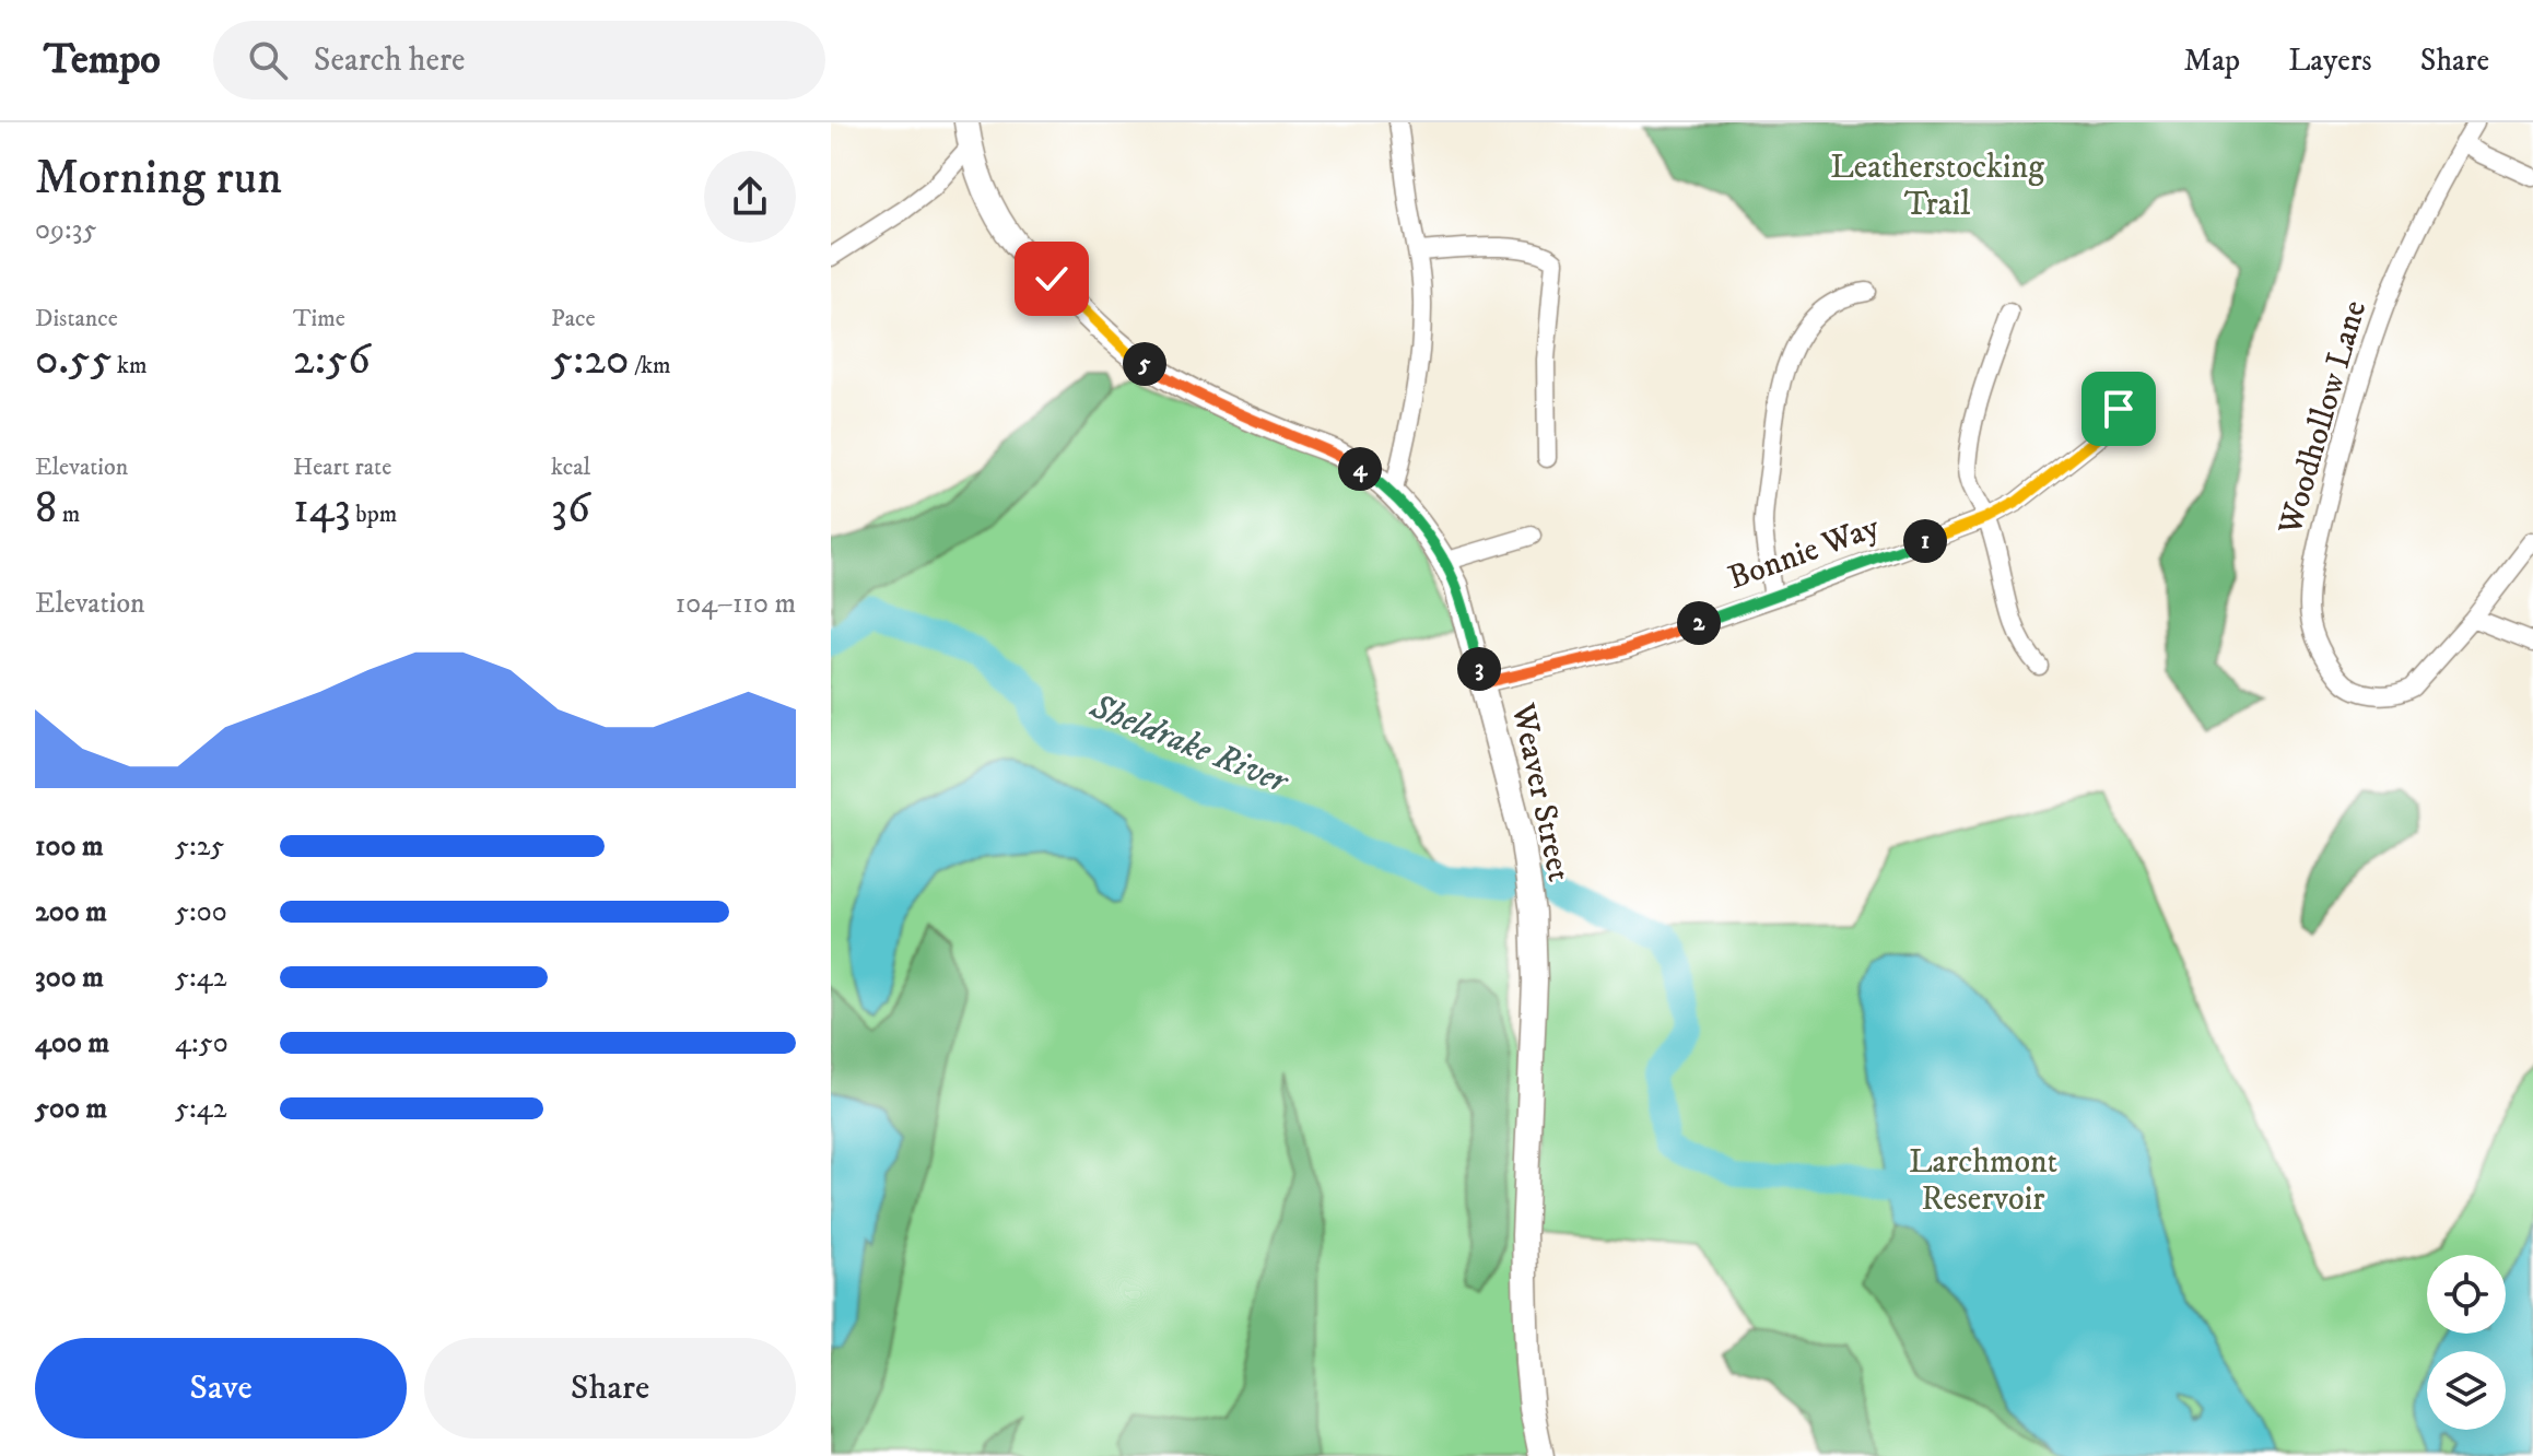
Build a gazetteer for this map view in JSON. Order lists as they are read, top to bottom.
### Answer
{
  "streets": {
    "main road": ["Weaver Street"],
    "street": ["Woodhollow Lane", "Bonnie Way"]
  },
  "crossings": [
    ["Bonnie Way", "Weaver Street"]
  ],
  "water": ["Sheldrake River"],
  "parks": ["Leatherstocking Trail", "Larchmont Reservoir"],
  "page": {
    "header": "Tempo",
    "search": "Search here",
    "nav": ["Map", "Layers", "Share"],
    "heading": ["Morning run", "09:35"],
    "stats": [
      ["Distance", "0.55 km"],
      ["Time", "2:56"],
      ["Pace", "5:20 /km"],
      ["Elevation", "8 m"],
      ["Heart rate", "143 bpm"],
      ["kcal", "36"]
    ],
    "pins": [
      "5",
      "4",
      "1",
      "2",
      "3"
    ],
    "chart": ["Elevation", "104–110 m"],
    "list": [
      {
        "name": "100 m",
        "note": "5:25"
      },
      {
        "name": "200 m",
        "note": "5:00"
      },
      {
        "name": "300 m",
        "note": "5:42"
      },
      {
        "name": "400 m",
        "note": "4:50"
      },
      {
        "name": "500 m",
        "note": "5:42"
      }
    ],
    "buttons": ["Save", "Share"]
  }
}
